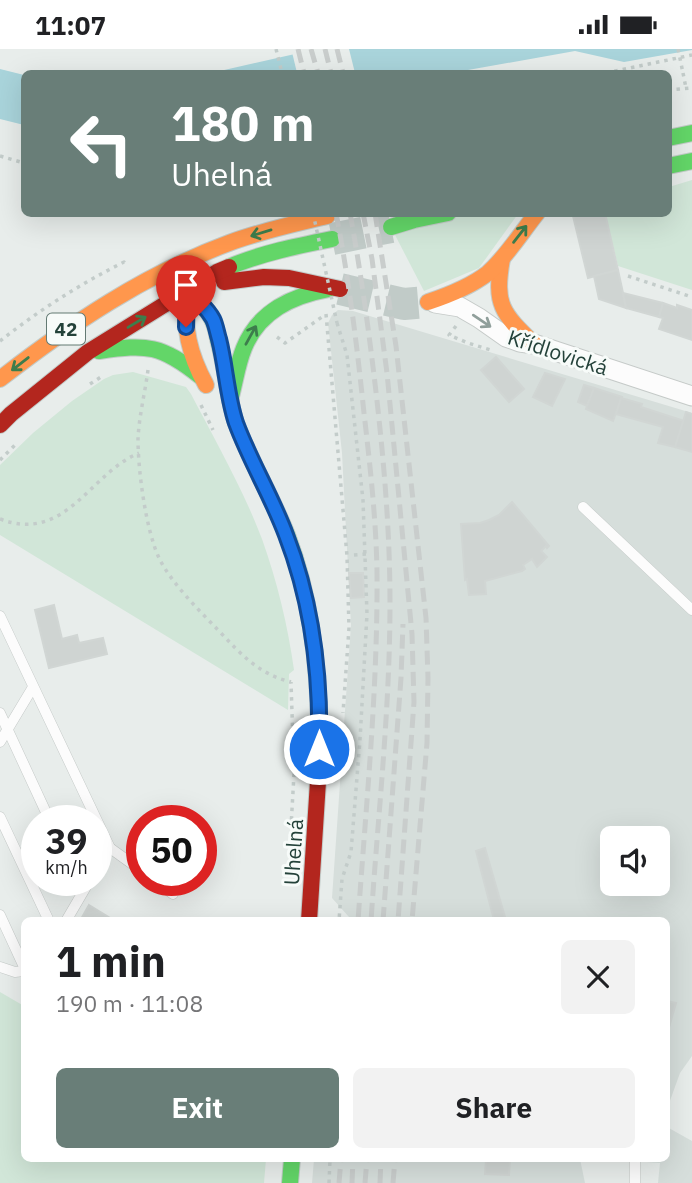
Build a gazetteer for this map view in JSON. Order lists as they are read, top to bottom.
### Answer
{
  "streets": {
    "main road": ["42", "Uhelná"],
    "street": ["Křídlovická"]
  },
  "crossings": [
    ["42", "Uhelná"]
  ],
  "one_way": ["Křídlovická"],
  "page": {
    "status": "11:07",
    "turn": ["180 m", "Uhelná"],
    "speed": "39 km/h",
    "limit": "50",
    "heading": ["1 min", "190 m · 11:08"],
    "buttons": ["Exit", "Share"]
  }
}
